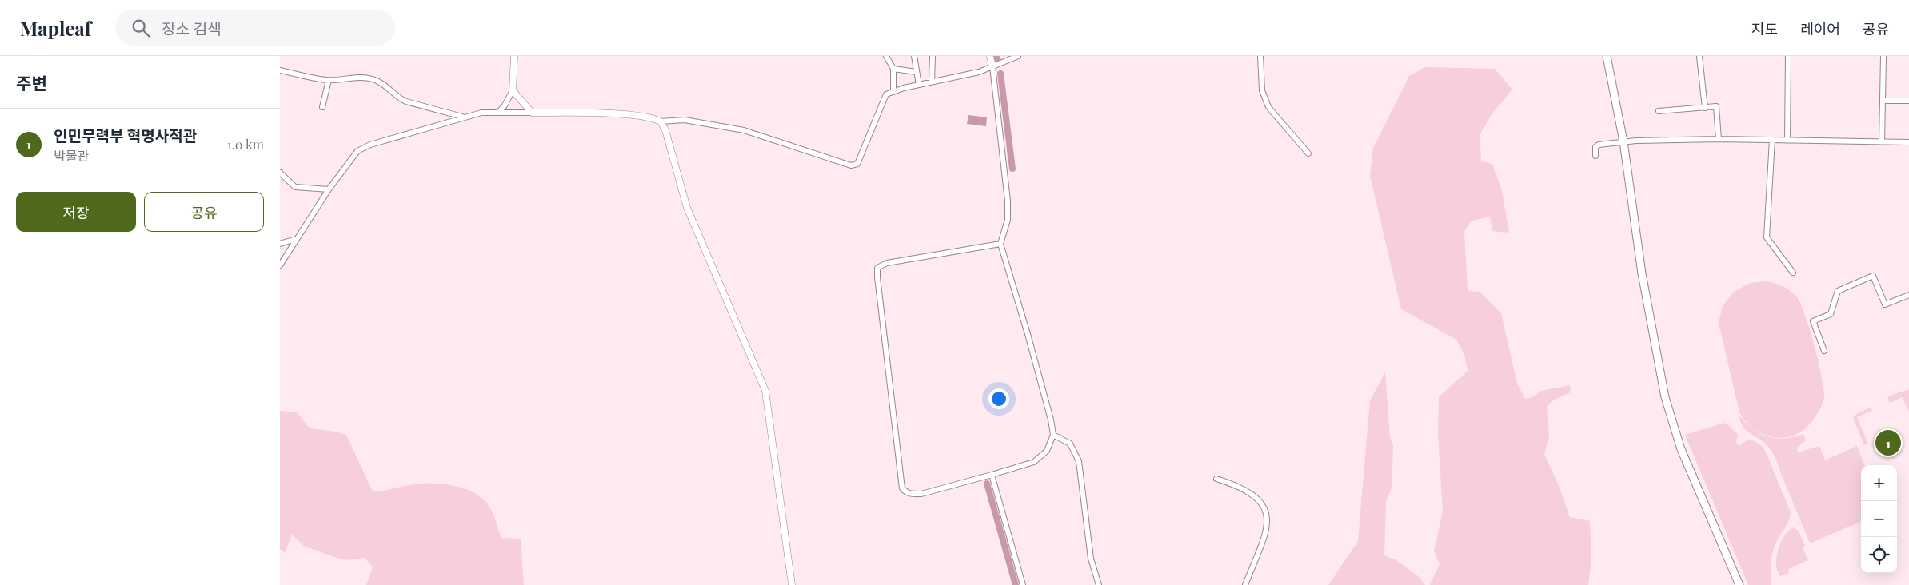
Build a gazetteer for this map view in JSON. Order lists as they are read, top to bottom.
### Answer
{
  "page": {
    "header": "Mapleaf",
    "search": "장소 검색",
    "nav": ["지도", "레이어", "공유"],
    "heading": "주변",
    "list": [
      {
        "mark": "1",
        "name": "인민무력부 혁명사적관",
        "note": "박물관",
        "value": "1.0 km"
      }
    ],
    "buttons": ["저장", "공유"],
    "pins": "1",
    "map_buttons": ["+", "−"]
  }
}
